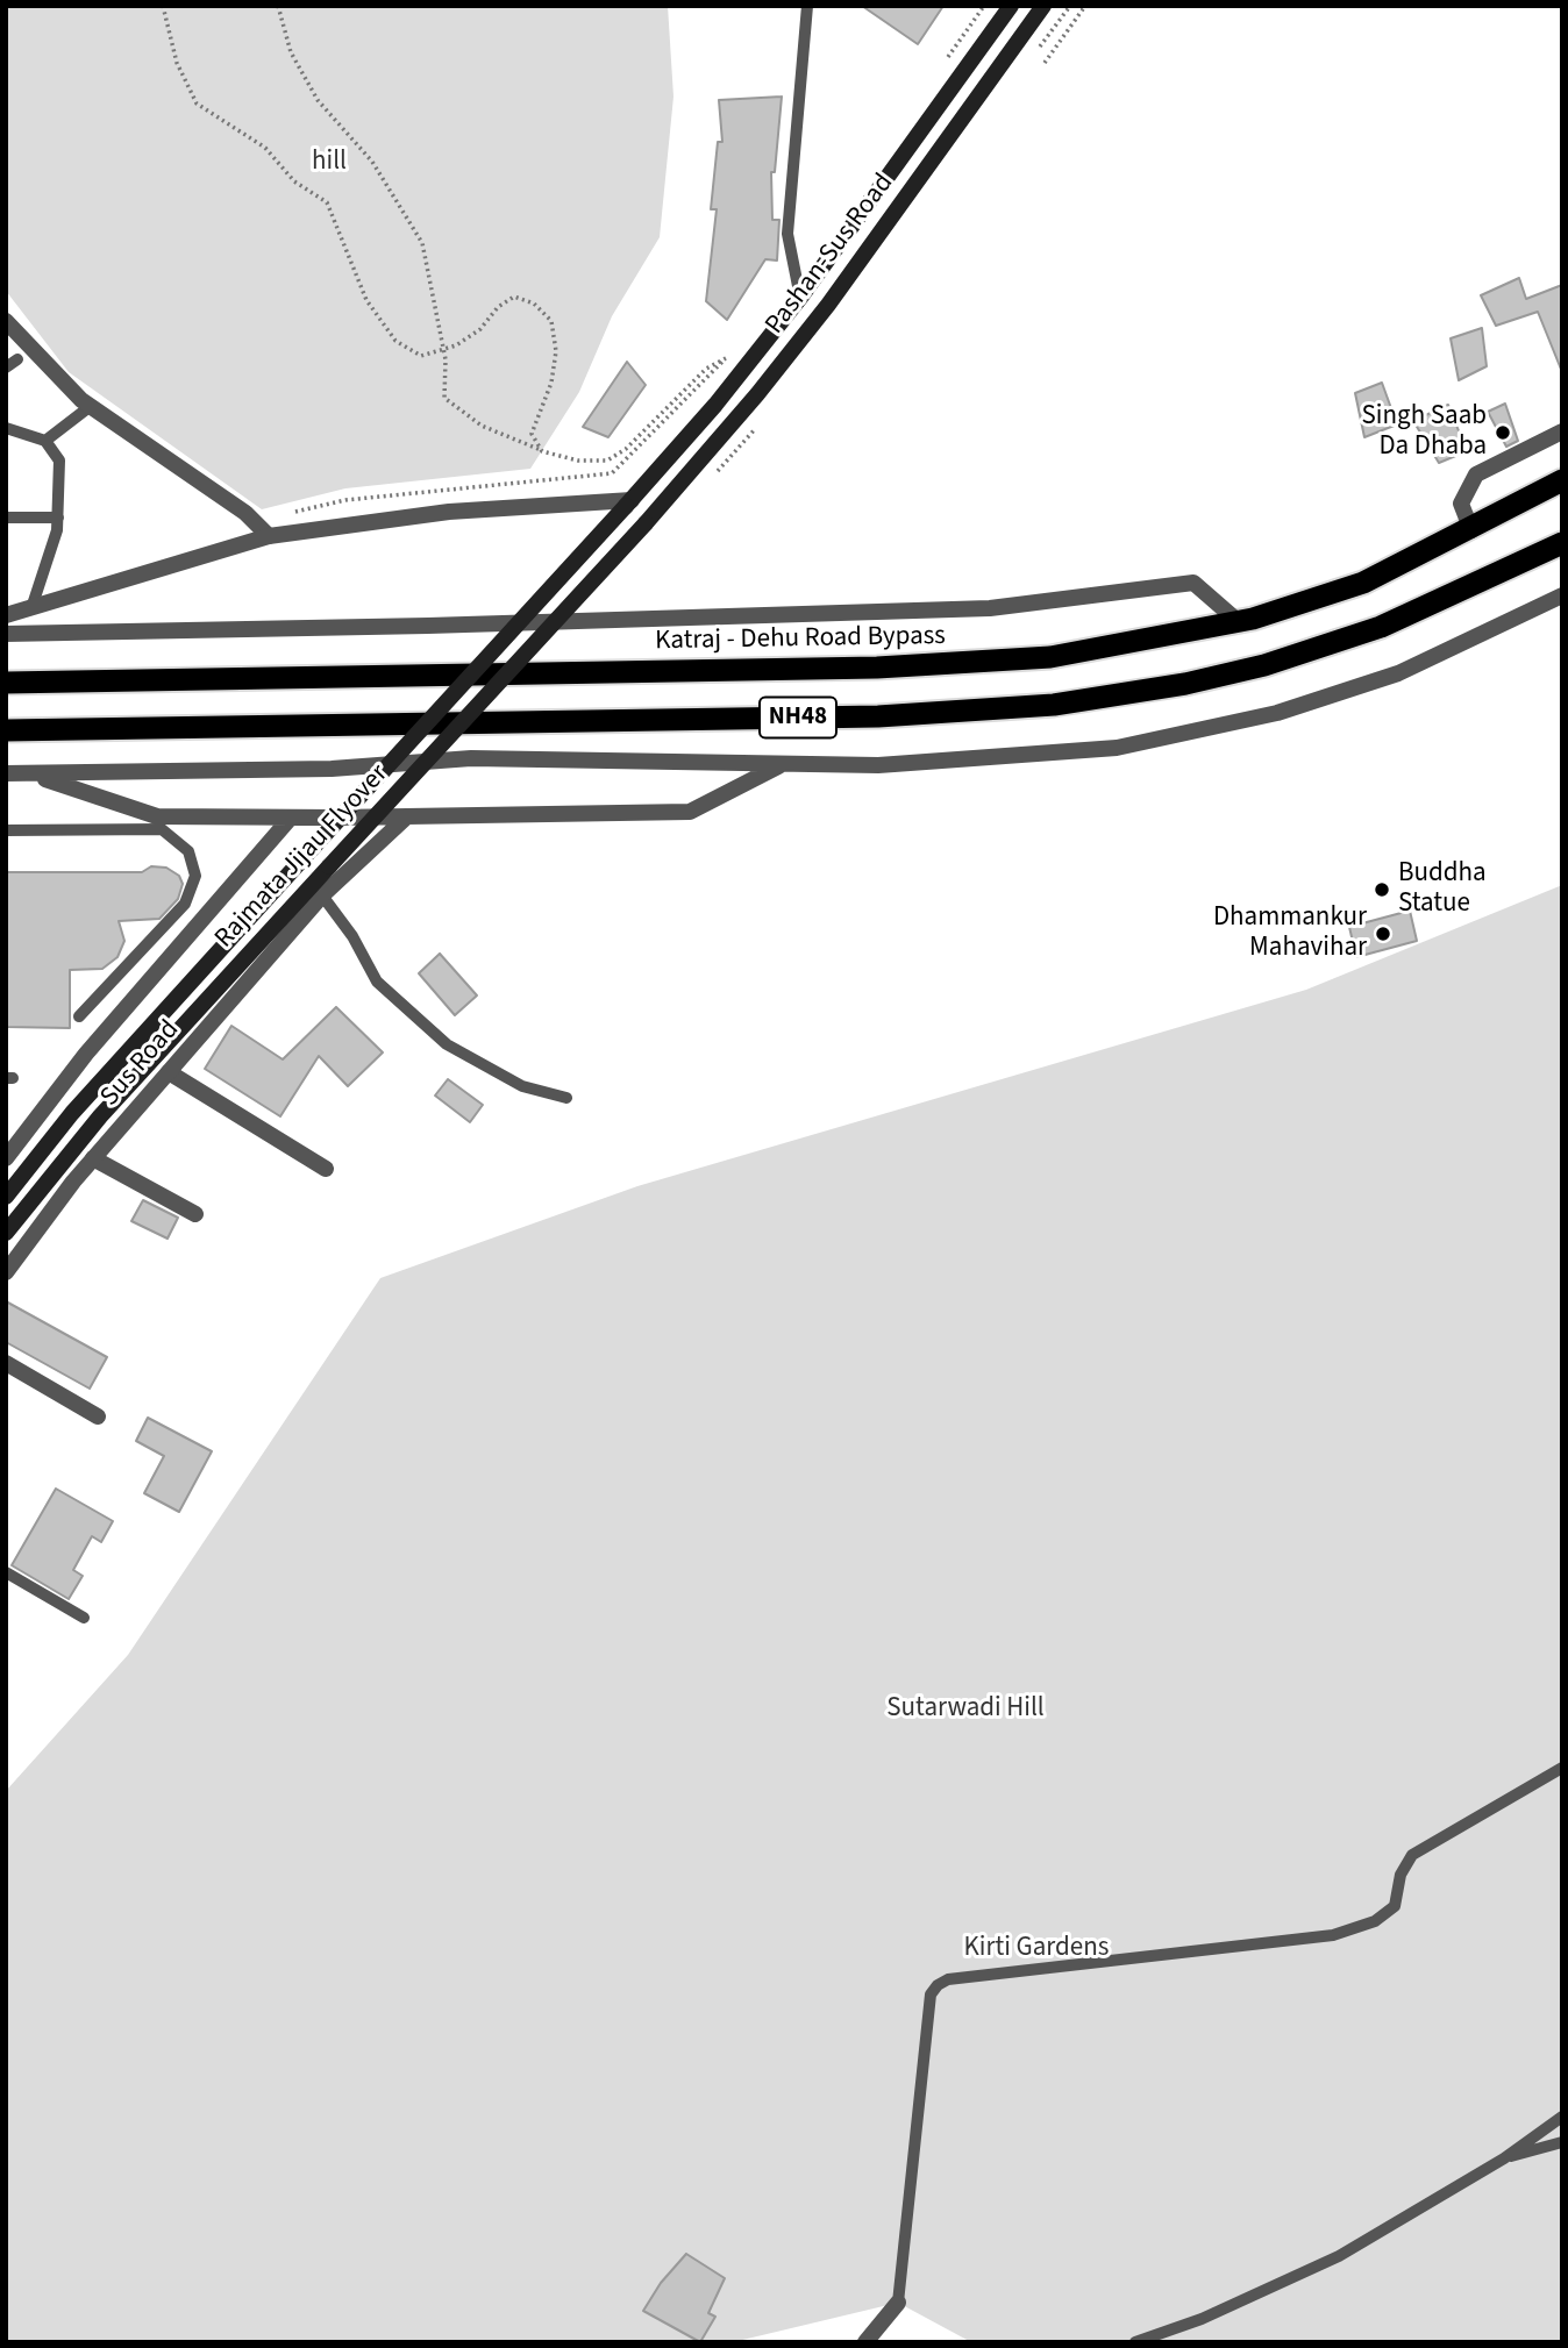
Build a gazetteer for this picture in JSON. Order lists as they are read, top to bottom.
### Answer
{
  "streets": {
    "highway": ["Katraj - Dehu Road Bypass", "NH48"],
    "main road": ["Pashan-Sus Road", "Rajmata Jijau Flyover"],
    "street": ["Sus Road"]
  },
  "crossings": [
    ["Pashan-Sus Road", "Rajmata Jijau Flyover"]
  ],
  "parks": ["hill", "Sutarwadi Hill", "Kirti Gardens"],
  "places": ["Singh Saab Da Dhaba", "Buddha Statue", "Dhammankur Mahavihar"]
}
